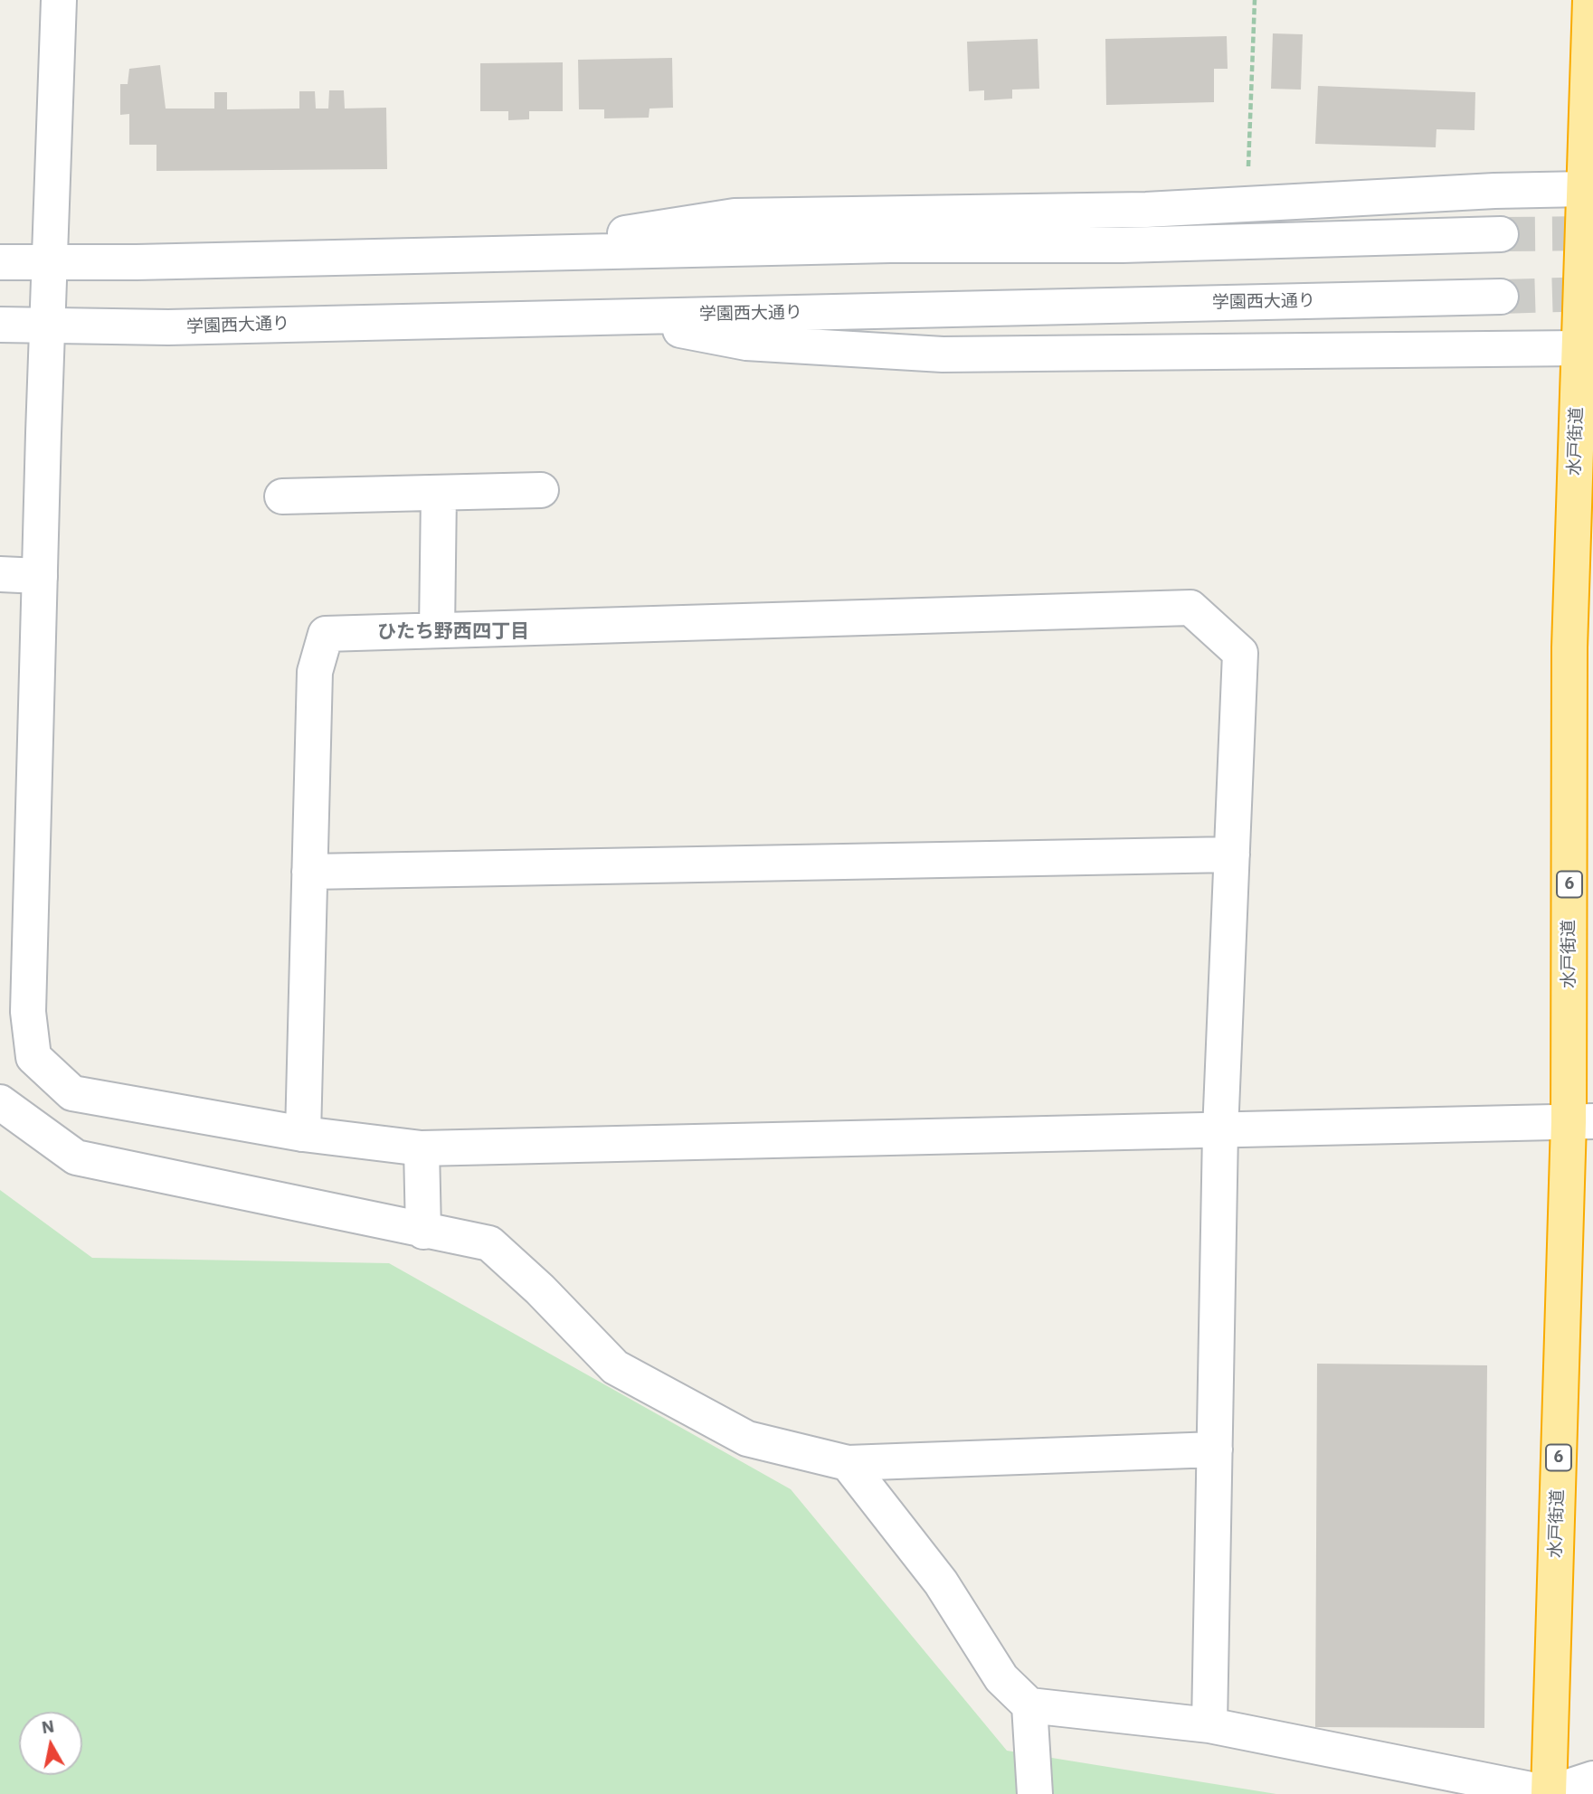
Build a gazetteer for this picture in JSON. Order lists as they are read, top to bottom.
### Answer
{
  "streets": {
    "highway": ["水戸街道", "6"],
    "street": ["学園西大通り"]
  },
  "districts": ["ひたち野西四丁目"],
  "north": "top"
}
